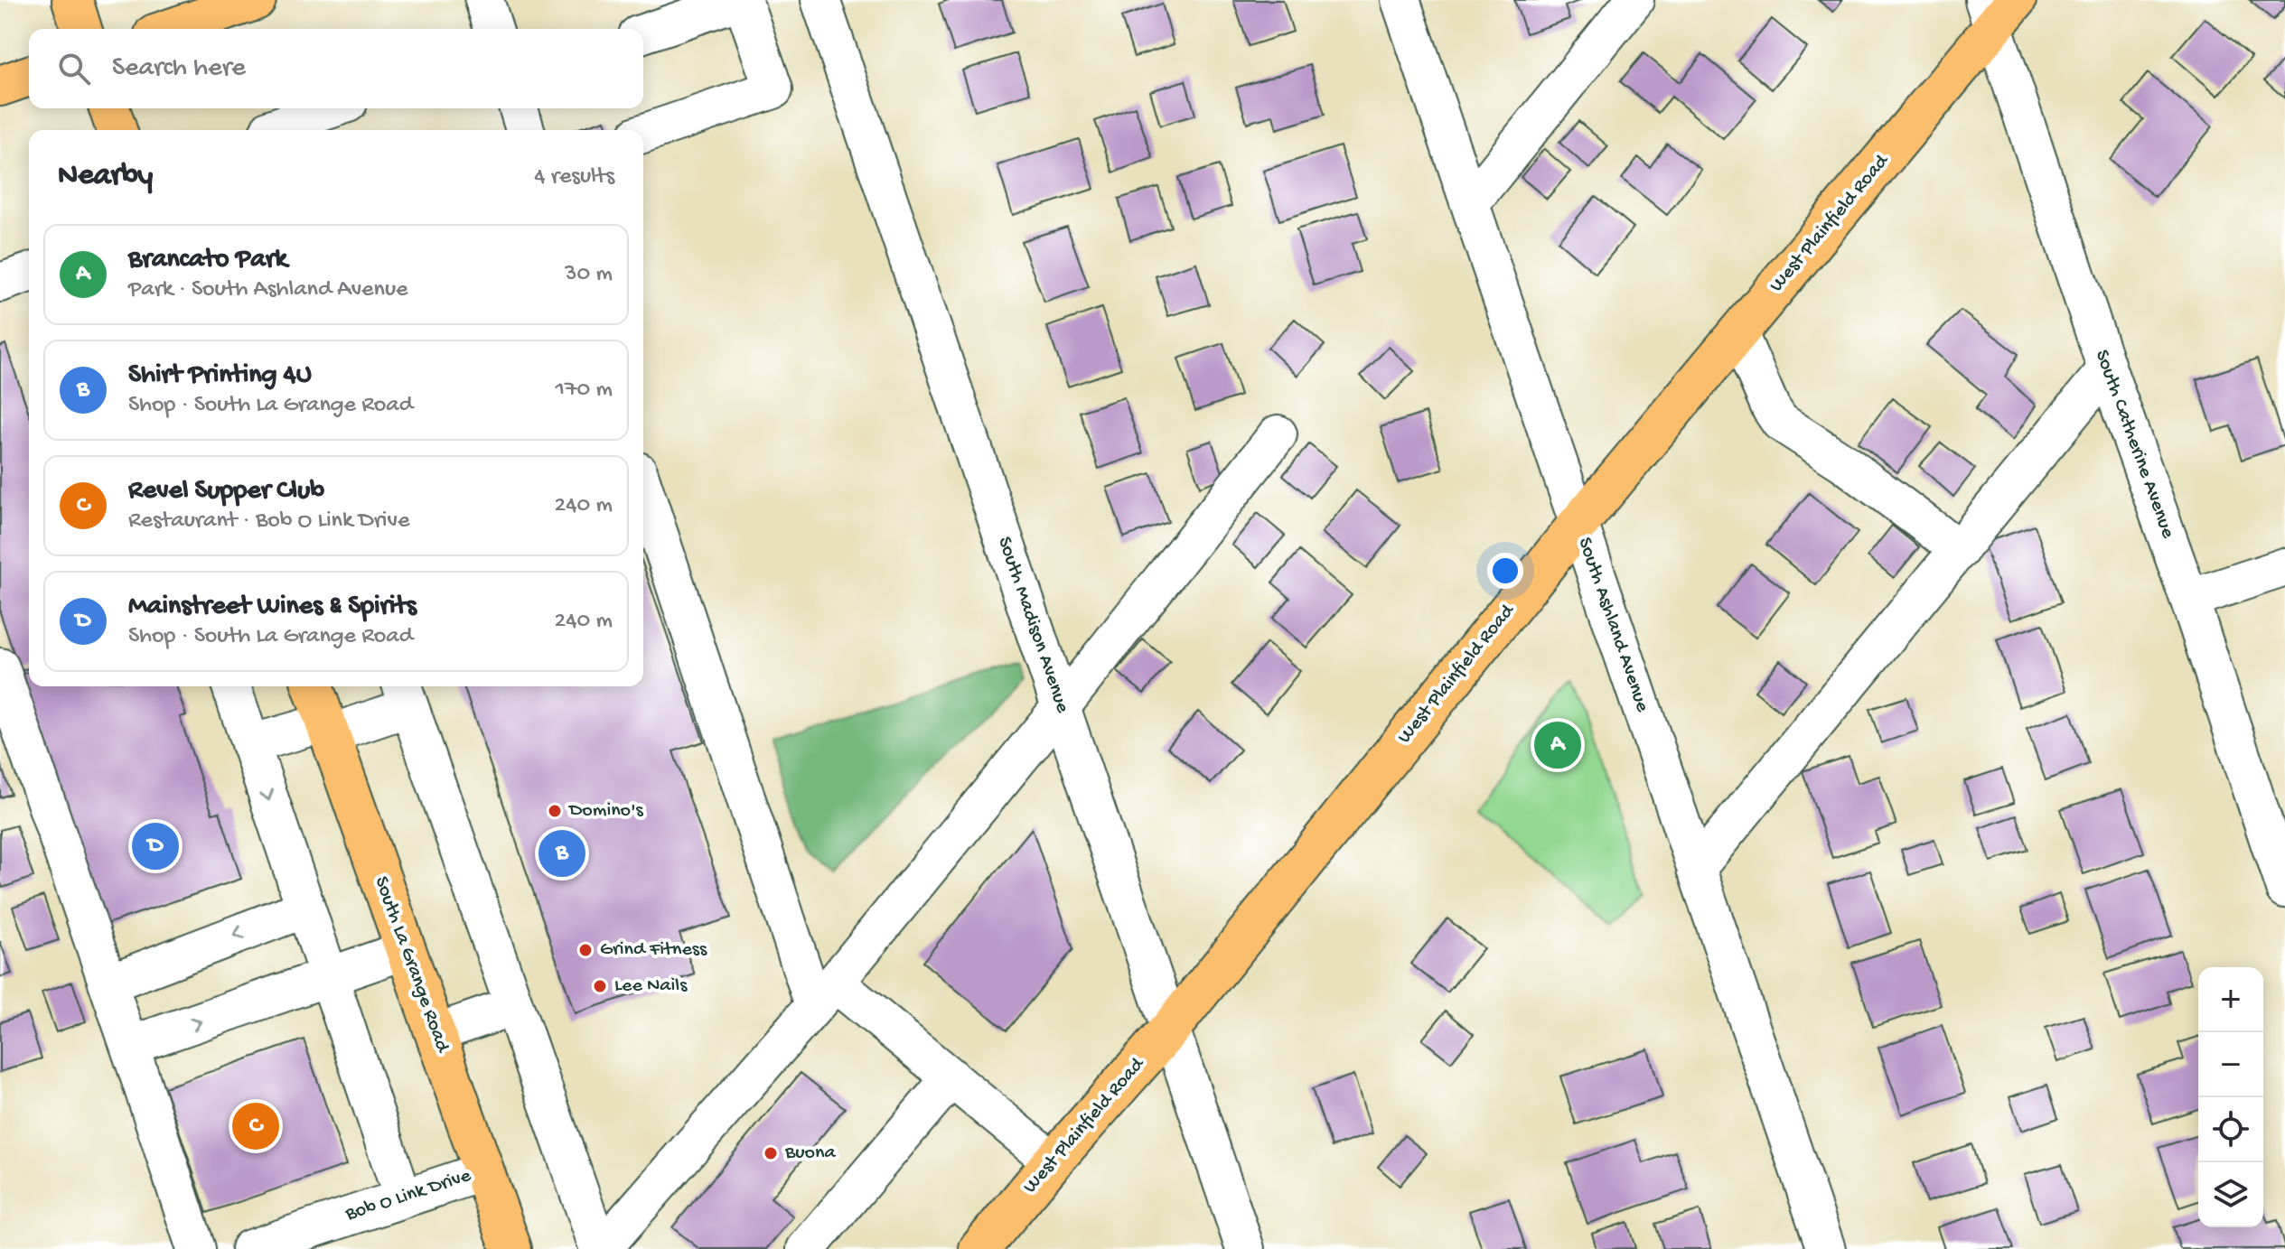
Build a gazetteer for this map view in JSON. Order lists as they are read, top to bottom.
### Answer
{
  "streets": {
    "main road": ["West Plainfield Road", "South La Grange Road"],
    "street": [
      "South Catherine Avenue",
      "South Madison Avenue",
      "South Ashland Avenue",
      "Bob O Link Drive"
    ]
  },
  "crossings": [
    ["West Plainfield Road", "South Catherine Avenue"],
    ["West Plainfield Road", "South Madison Avenue"],
    ["West Plainfield Road", "South Ashland Avenue"],
    ["South La Grange Road", "Bob O Link Drive"]
  ],
  "places": [
    "Domino's",
    "Grind Fitness",
    "Lee Nails",
    "Buona"
  ],
  "page": {
    "search": "Search here",
    "heading": ["Nearby", "4 results"],
    "list": [
      {
        "mark": "A",
        "name": "Brancato Park",
        "note": "Park · South Ashland Avenue",
        "value": "30 m"
      },
      {
        "mark": "B",
        "name": "Shirt Printing 4U",
        "note": "Shop · South La Grange Road",
        "value": "170 m"
      },
      {
        "mark": "C",
        "name": "Revel Supper Club",
        "note": "Restaurant · Bob O Link Drive",
        "value": "240 m"
      },
      {
        "mark": "D",
        "name": "Mainstreet Wines & Spirits",
        "note": "Shop · South La Grange Road",
        "value": "240 m"
      }
    ],
    "pins": [
      "A",
      "D",
      "B",
      "C"
    ],
    "map_buttons": ["+", "−"]
  }
}
